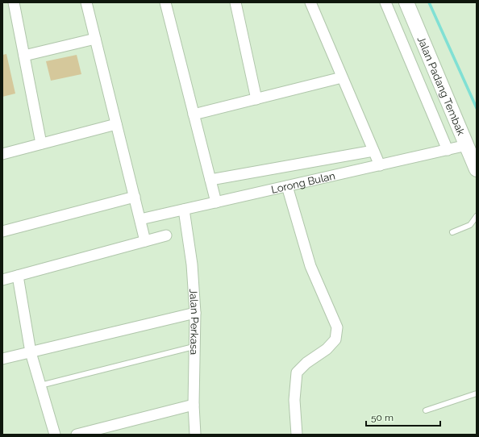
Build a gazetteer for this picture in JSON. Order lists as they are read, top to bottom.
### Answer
{
  "streets": {
    "main road": ["Jalan Padang Tembak"],
    "street": ["Lorong Bulan", "Jalan Perkasa"]
  },
  "crossings": [
    ["Jalan Padang Tembak", "Lorong Bulan"],
    ["Lorong Bulan", "Jalan Perkasa"]
  ],
  "scale_bar": "50 m"
}
